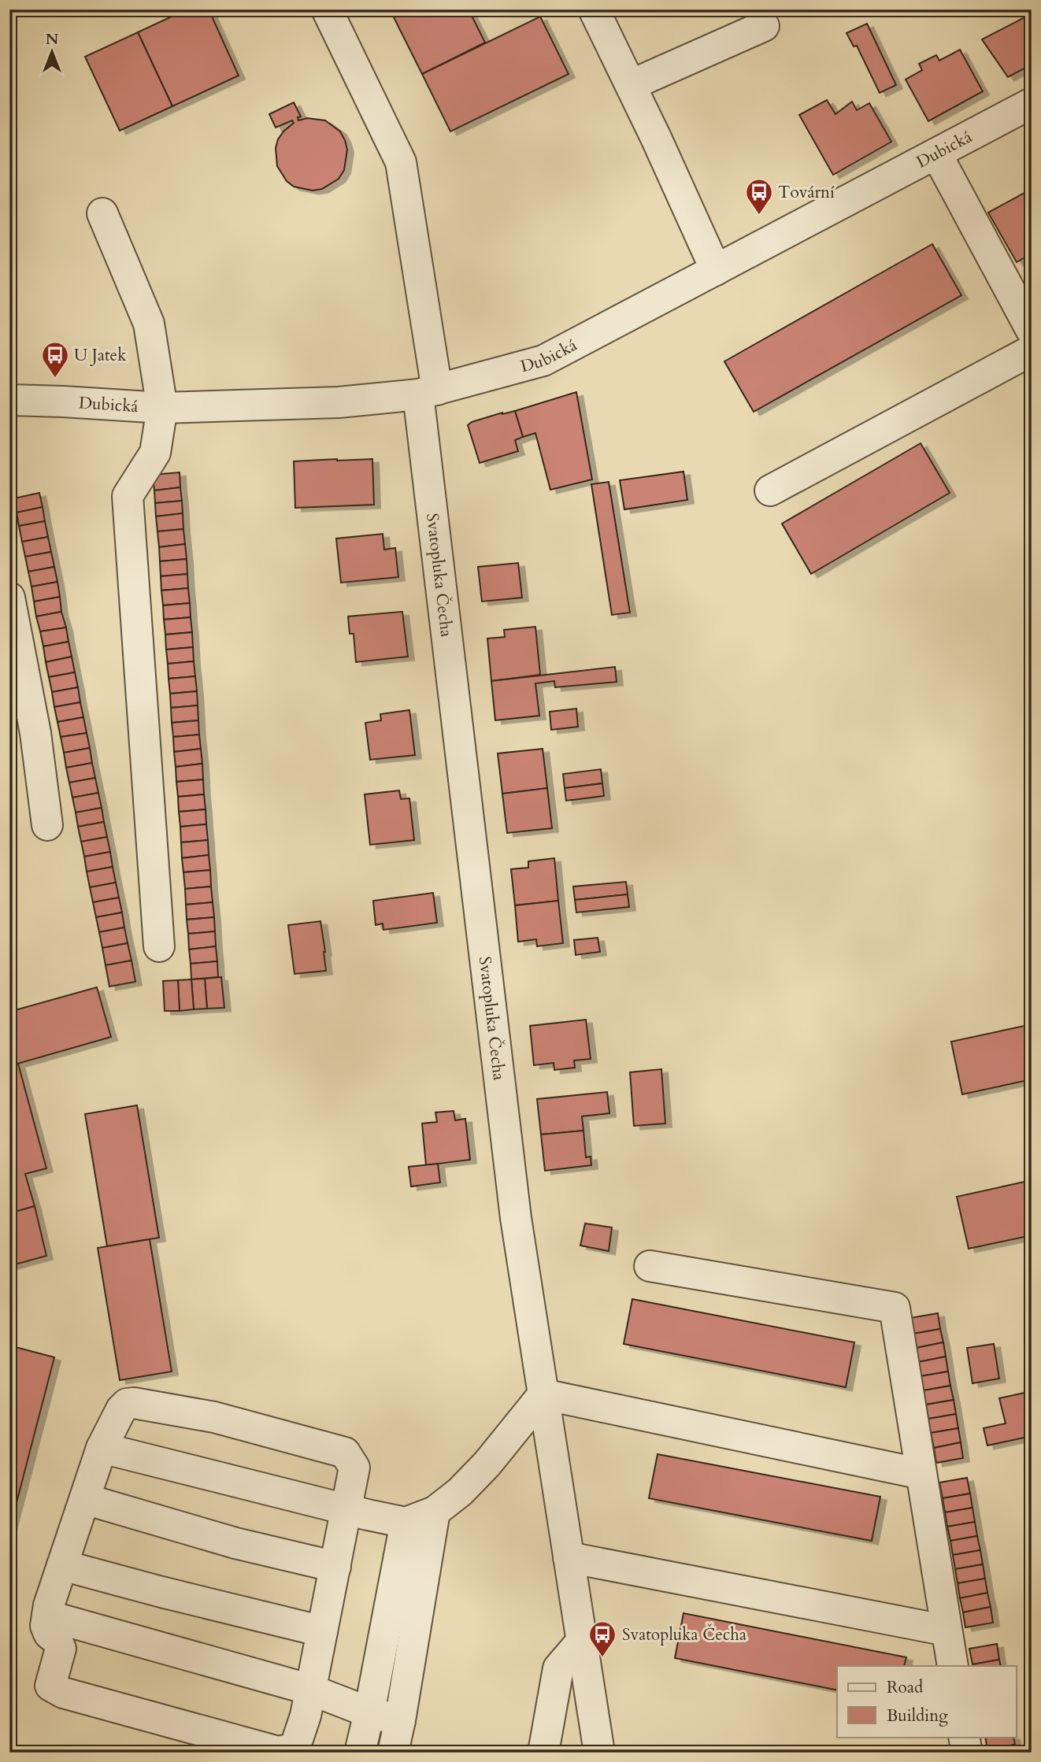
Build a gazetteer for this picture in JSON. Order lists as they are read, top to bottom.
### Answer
{
  "streets": {
    "street": ["Dubická", "Svatopluka Čecha"]
  },
  "crossings": [
    ["Dubická", "Svatopluka Čecha"]
  ],
  "places": {
    "bus stop": ["Tovární", "U Jatek", "Svatopluka Čecha"]
  },
  "legend": ["Road", "Building"],
  "north": "top"
}
